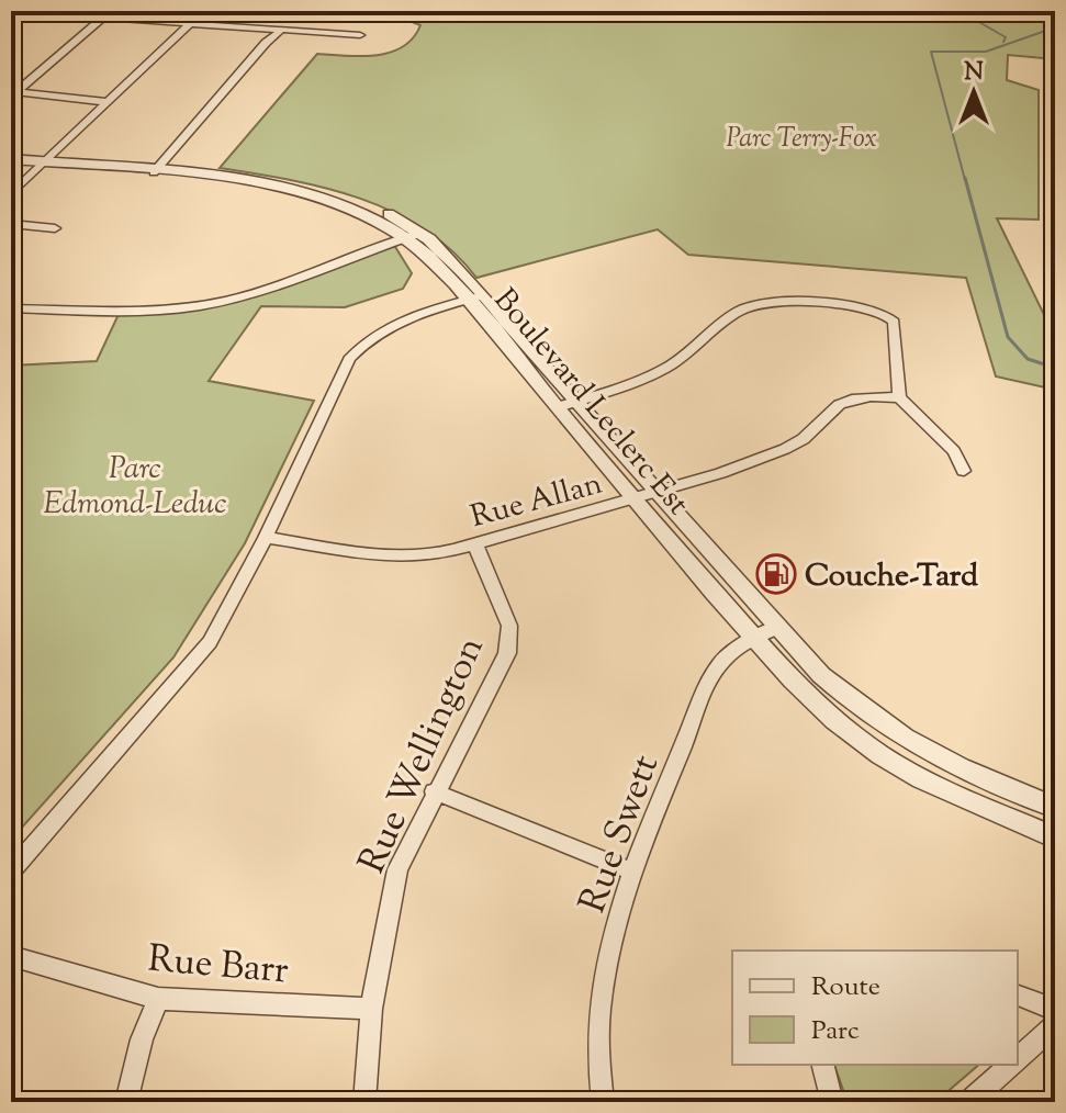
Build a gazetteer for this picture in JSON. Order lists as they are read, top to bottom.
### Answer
{
  "streets": {
    "street": [
      "Boulevard Leclerc Est",
      "Rue Allan",
      "Rue Wellington",
      "Rue Swett",
      "Rue Barr"
    ]
  },
  "crossings": [
    ["Boulevard Leclerc Est", "Rue Allan"],
    ["Boulevard Leclerc Est", "Rue Swett"],
    ["Rue Allan", "Rue Wellington"],
    ["Rue Wellington", "Rue Barr"]
  ],
  "parks": ["Parc Terry-Fox", "Parc Edmond-Leduc"],
  "places": {
    "fuel station": ["Couche-Tard"]
  },
  "legend": ["Route", "Parc"],
  "north": "top"
}
